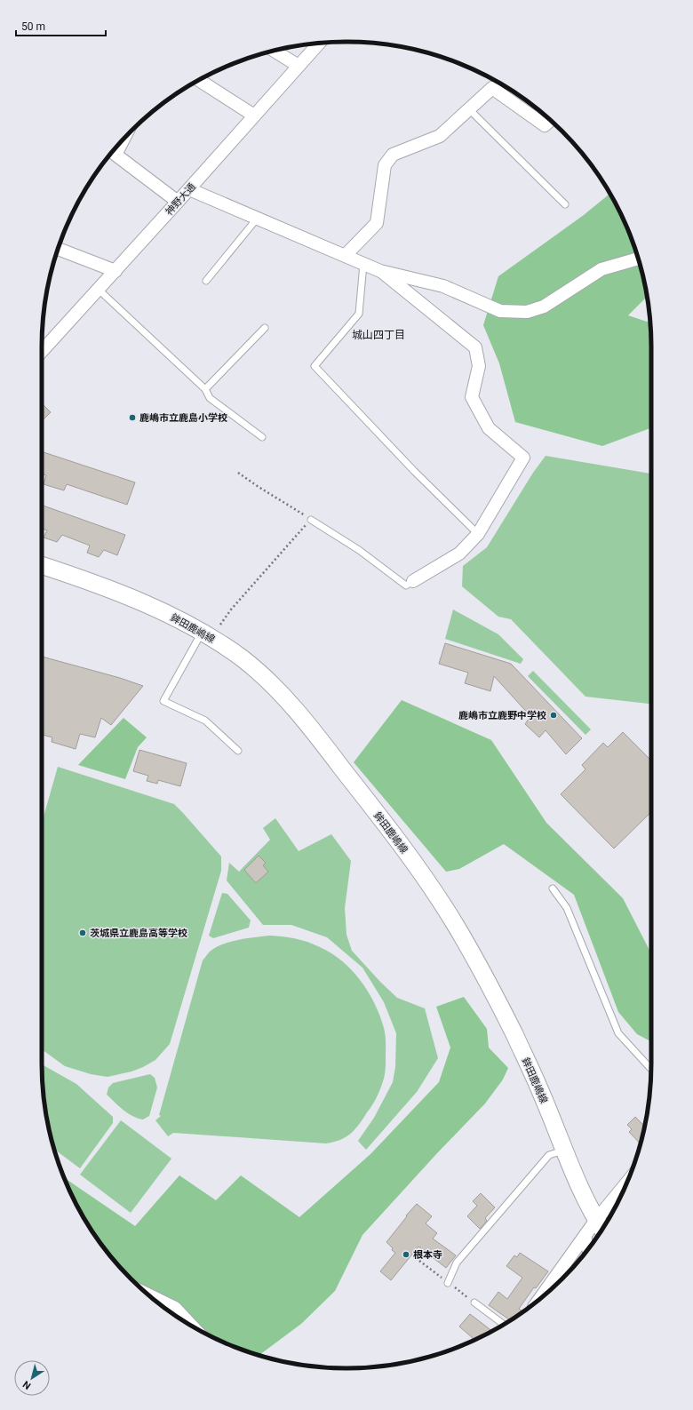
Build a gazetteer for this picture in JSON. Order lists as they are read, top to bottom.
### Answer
{
  "streets": {
    "main road": ["鉾田鹿嶋線"],
    "street": ["神野大通"]
  },
  "districts": ["城山四丁目"],
  "places": [
    "鹿嶋市立鹿島小学校",
    "鹿嶋市立鹿野中学校",
    "茨城県立鹿島高等学校",
    "根本寺"
  ],
  "scale_bar": "50 m",
  "north": "bottom left"
}
